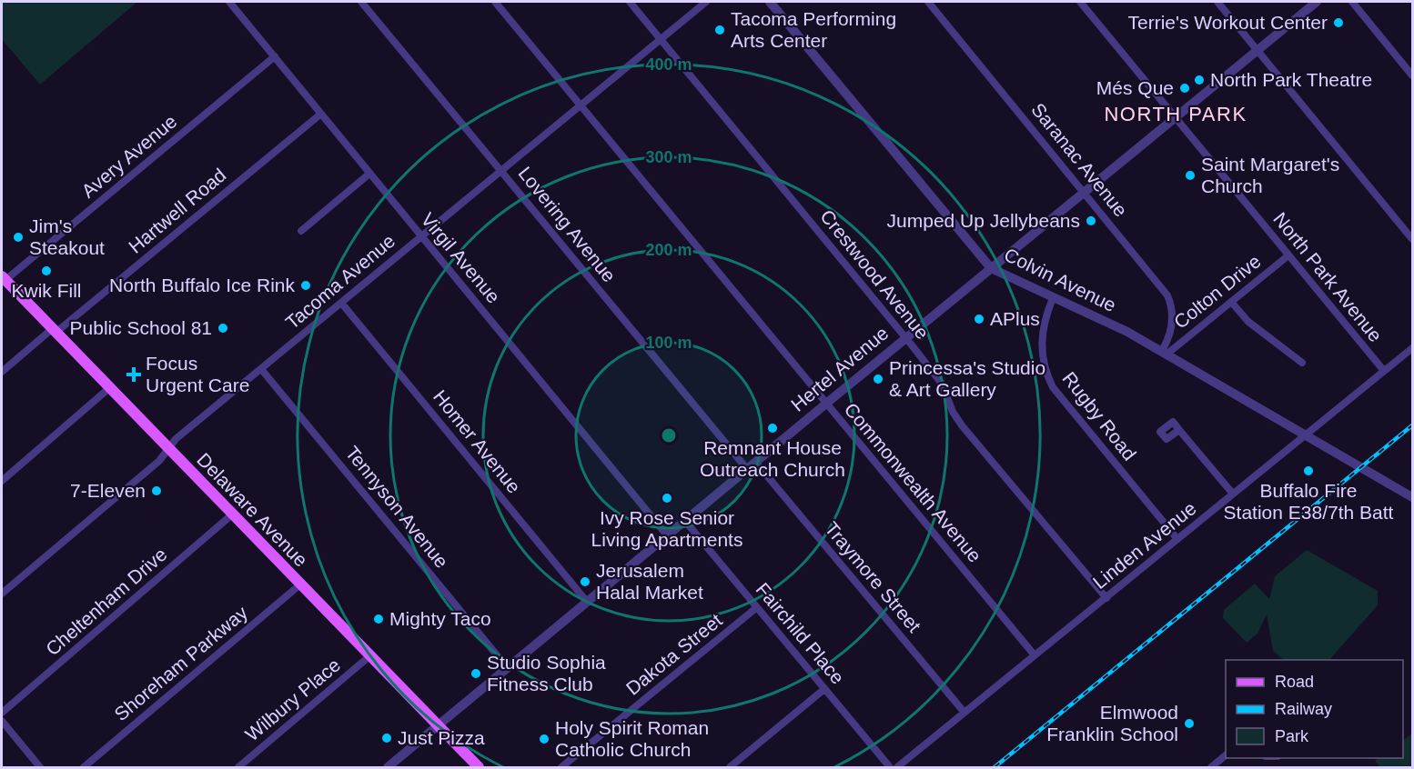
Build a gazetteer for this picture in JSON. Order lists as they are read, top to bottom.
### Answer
{
  "streets": {
    "main road": ["Delaware Avenue"],
    "street": [
      "Avery Avenue",
      "Saranac Avenue",
      "Hartwell Road",
      "Lovering Avenue",
      "Virgil Avenue",
      "Crestwood Avenue",
      "North Park Avenue",
      "Colvin Avenue",
      "Tacoma Avenue",
      "Colton Drive",
      "Hertel Avenue",
      "Rugby Road",
      "Homer Avenue",
      "Commonwealth Avenue",
      "Tennyson Avenue",
      "Linden Avenue",
      "Traymore Street",
      "Cheltenham Drive",
      "Fairchild Place",
      "Dakota Street",
      "Shoreham Parkway",
      "Wilbury Place"
    ]
  },
  "crossings": [
    ["Avery Avenue", "Virgil Avenue"],
    ["Avery Avenue", "Delaware Avenue"],
    ["Saranac Avenue", "Colvin Avenue"],
    ["Saranac Avenue", "Colton Drive"],
    ["Saranac Avenue", "Hertel Avenue"],
    ["Hartwell Road", "Virgil Avenue"],
    ["Hartwell Road", "Delaware Avenue"],
    ["Lovering Avenue", "Tacoma Avenue"],
    ["Lovering Avenue", "Hertel Avenue"],
    ["Virgil Avenue", "Tacoma Avenue"],
    ["Virgil Avenue", "Hertel Avenue"],
    ["Crestwood Avenue", "Tacoma Avenue"],
    ["Crestwood Avenue", "Hertel Avenue"],
    ["Crestwood Avenue", "Linden Avenue"],
    ["North Park Avenue", "Colton Drive"],
    ["North Park Avenue", "Hertel Avenue"],
    ["North Park Avenue", "Linden Avenue"],
    ["Colvin Avenue", "Colton Drive"],
    ["Colvin Avenue", "Hertel Avenue"],
    ["Colvin Avenue", "Rugby Road"],
    ["Colvin Avenue", "Linden Avenue"],
    ["Tacoma Avenue", "Homer Avenue"],
    ["Tacoma Avenue", "Commonwealth Avenue"],
    ["Tacoma Avenue", "Tennyson Avenue"],
    ["Tacoma Avenue", "Delaware Avenue"],
    ["Hertel Avenue", "Homer Avenue"],
    ["Hertel Avenue", "Commonwealth Avenue"],
    ["Hertel Avenue", "Tennyson Avenue"],
    ["Hertel Avenue", "Delaware Avenue"],
    ["Hertel Avenue", "Traymore Street"],
    ["Hertel Avenue", "Fairchild Place"],
    ["Rugby Road", "Linden Avenue"],
    ["Commonwealth Avenue", "Linden Avenue"],
    ["Delaware Avenue", "Cheltenham Drive"],
    ["Delaware Avenue", "Shoreham Parkway"],
    ["Delaware Avenue", "Wilbury Place"],
    ["Linden Avenue", "Traymore Street"],
    ["Fairchild Place", "Dakota Street"]
  ],
  "districts": ["NORTH PARK"],
  "places": {
    "other": [
      "Terrie's Workout Center",
      "Tacoma Performing Arts Center",
      "North Park Theatre",
      "Més Que",
      "Saint Margaret's Church",
      "Jumped Up Jellybeans",
      "Jim's Steakout",
      "Kwik Fill",
      "North Buffalo Ice Rink",
      "APlus",
      "Public School 81",
      "Princessa's Studio & Art Gallery",
      "Remnant House Outreach Church",
      "Buffalo Fire Station E38/7th Batt",
      "7-Eleven",
      "Ivy Rose Senior Living Apartments",
      "Jerusalem Halal Market",
      "Mighty Taco",
      "Studio Sophia Fitness Club",
      "Elmwood Franklin School",
      "Just Pizza",
      "Holy Spirit Roman Catholic Church"
    ],
    "health": ["Focus Urgent Care"]
  },
  "legend": ["Road", "Railway", "Park"],
  "rings": [
    "400 m",
    "300 m",
    "200 m",
    "100 m"
  ]
}
